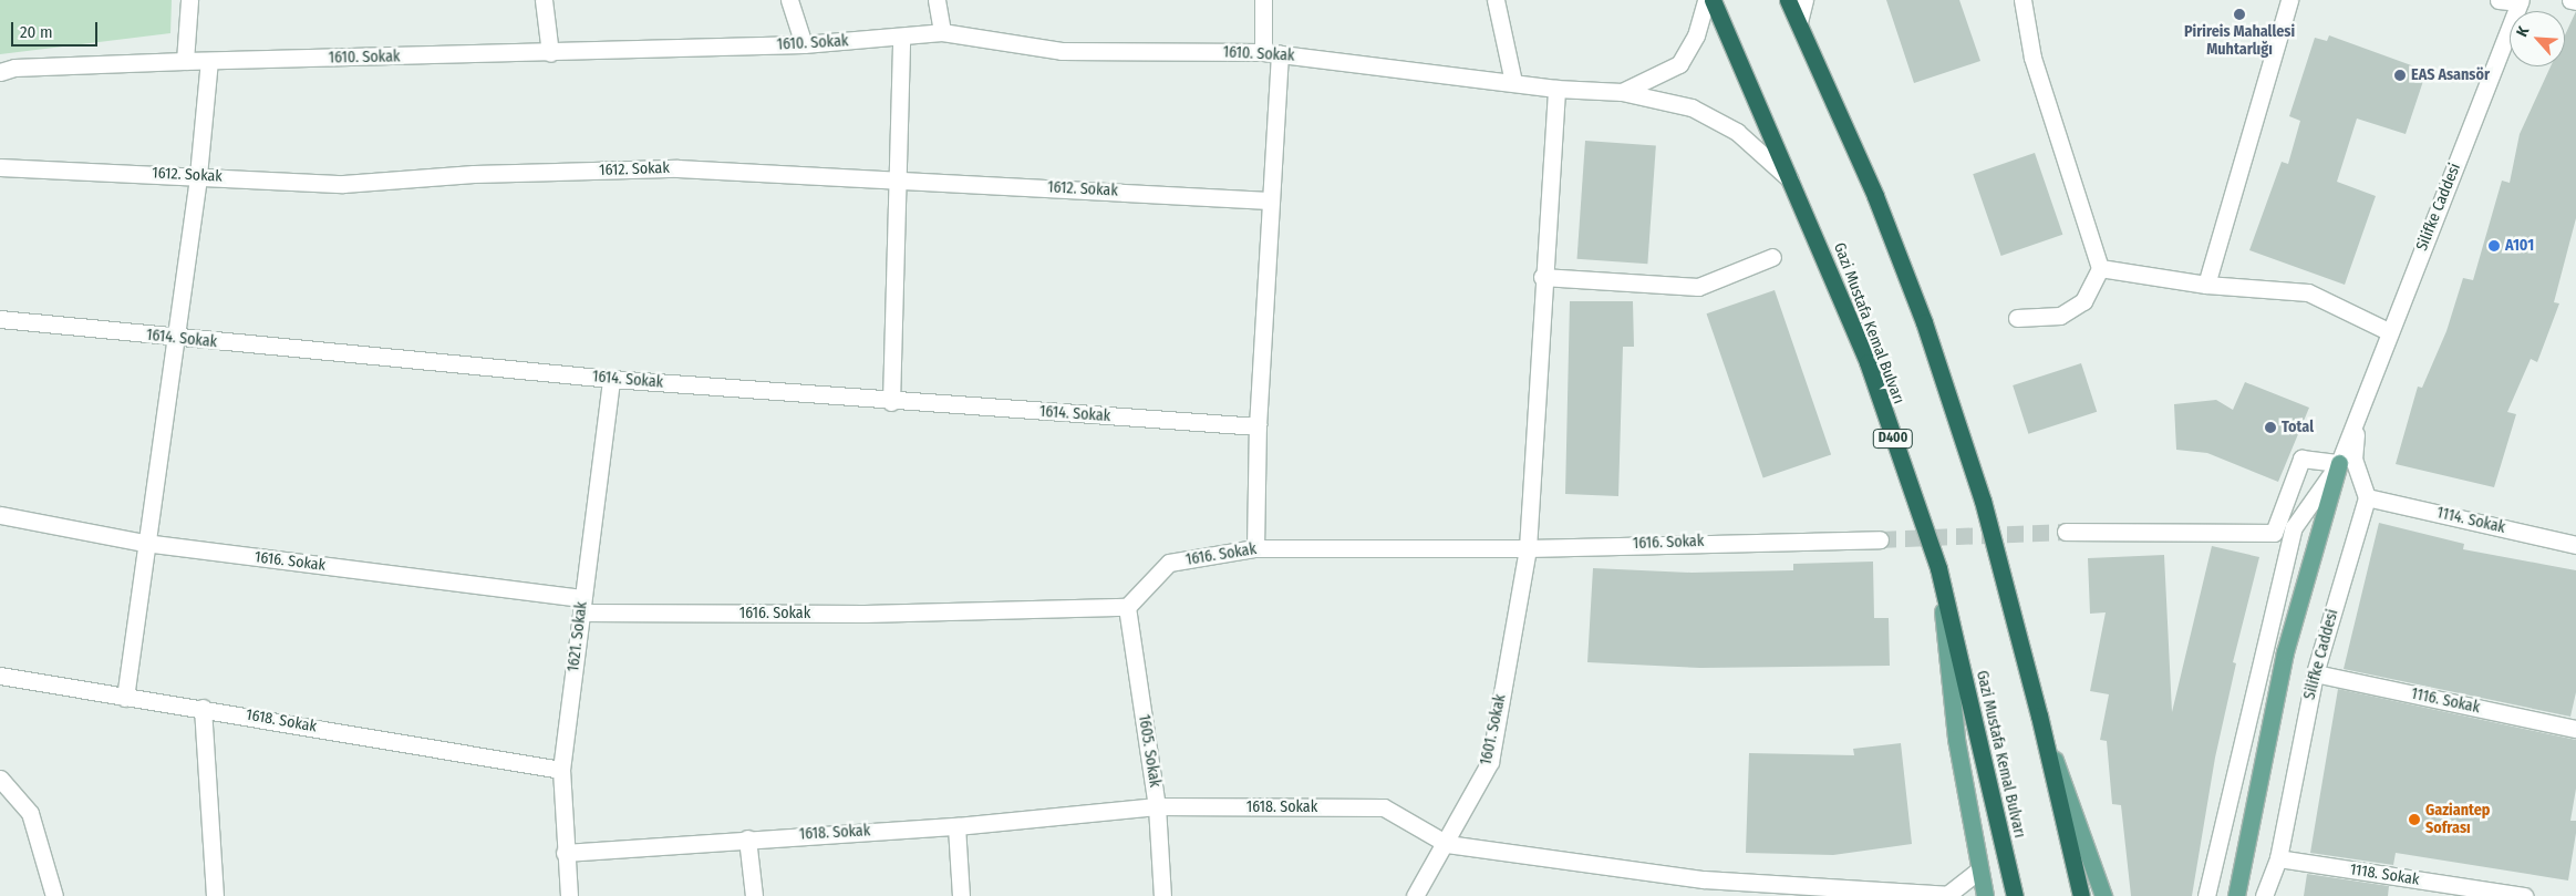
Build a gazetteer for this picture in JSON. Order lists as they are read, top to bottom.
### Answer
{
  "streets": {
    "highway": ["Gazi Mustafa Kemal Bulvarı", "D400"],
    "street": [
      "1610. Sokak",
      "1612. Sokak",
      "Silifke Caddesi",
      "1614. Sokak",
      "1114. Sokak",
      "1616. Sokak",
      "1621. Sokak",
      "1116. Sokak",
      "1618. Sokak",
      "1601. Sokak",
      "1605. Sokak",
      "1118. Sokak"
    ]
  },
  "crossings": [
    ["1610. Sokak", "Gazi Mustafa Kemal Bulvarı"],
    ["1610. Sokak", "1601. Sokak"],
    ["Silifke Caddesi", "1114. Sokak"],
    ["Silifke Caddesi", "1116. Sokak"],
    ["Silifke Caddesi", "1118. Sokak"],
    ["1614. Sokak", "1621. Sokak"],
    ["1616. Sokak", "1621. Sokak"],
    ["1616. Sokak", "1601. Sokak"],
    ["1616. Sokak", "1605. Sokak"],
    ["1621. Sokak", "1618. Sokak"],
    ["1618. Sokak", "1601. Sokak"],
    ["1618. Sokak", "1605. Sokak"]
  ],
  "places": [
    "Pirireis Mahallesi Muhtarlığı",
    "EAS Asansör",
    "A101",
    "Total",
    "Gaziantep Sofrası"
  ],
  "scale_bar": "20 m",
  "north": "top left"
}
